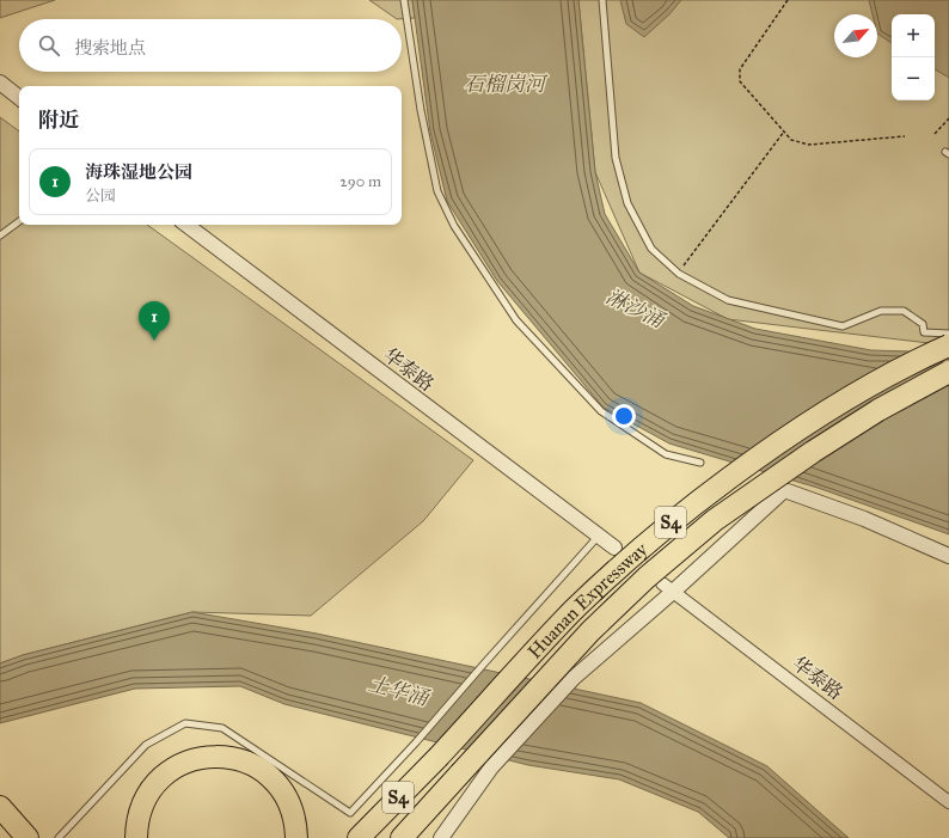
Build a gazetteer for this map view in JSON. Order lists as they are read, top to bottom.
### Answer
{
  "streets": {
    "highway": ["S4", "Huanan Expressway"],
    "street": ["华泰路"]
  },
  "water": ["石榴岗河", "淋沙涌", "土华涌"],
  "north": "top right",
  "page": {
    "map_buttons": ["+", "−"],
    "search": "搜索地点",
    "heading": "附近",
    "list": [
      {
        "mark": "1",
        "name": "海珠湿地公园",
        "note": "公园",
        "value": "290 m"
      }
    ],
    "pins": "1"
  }
}
